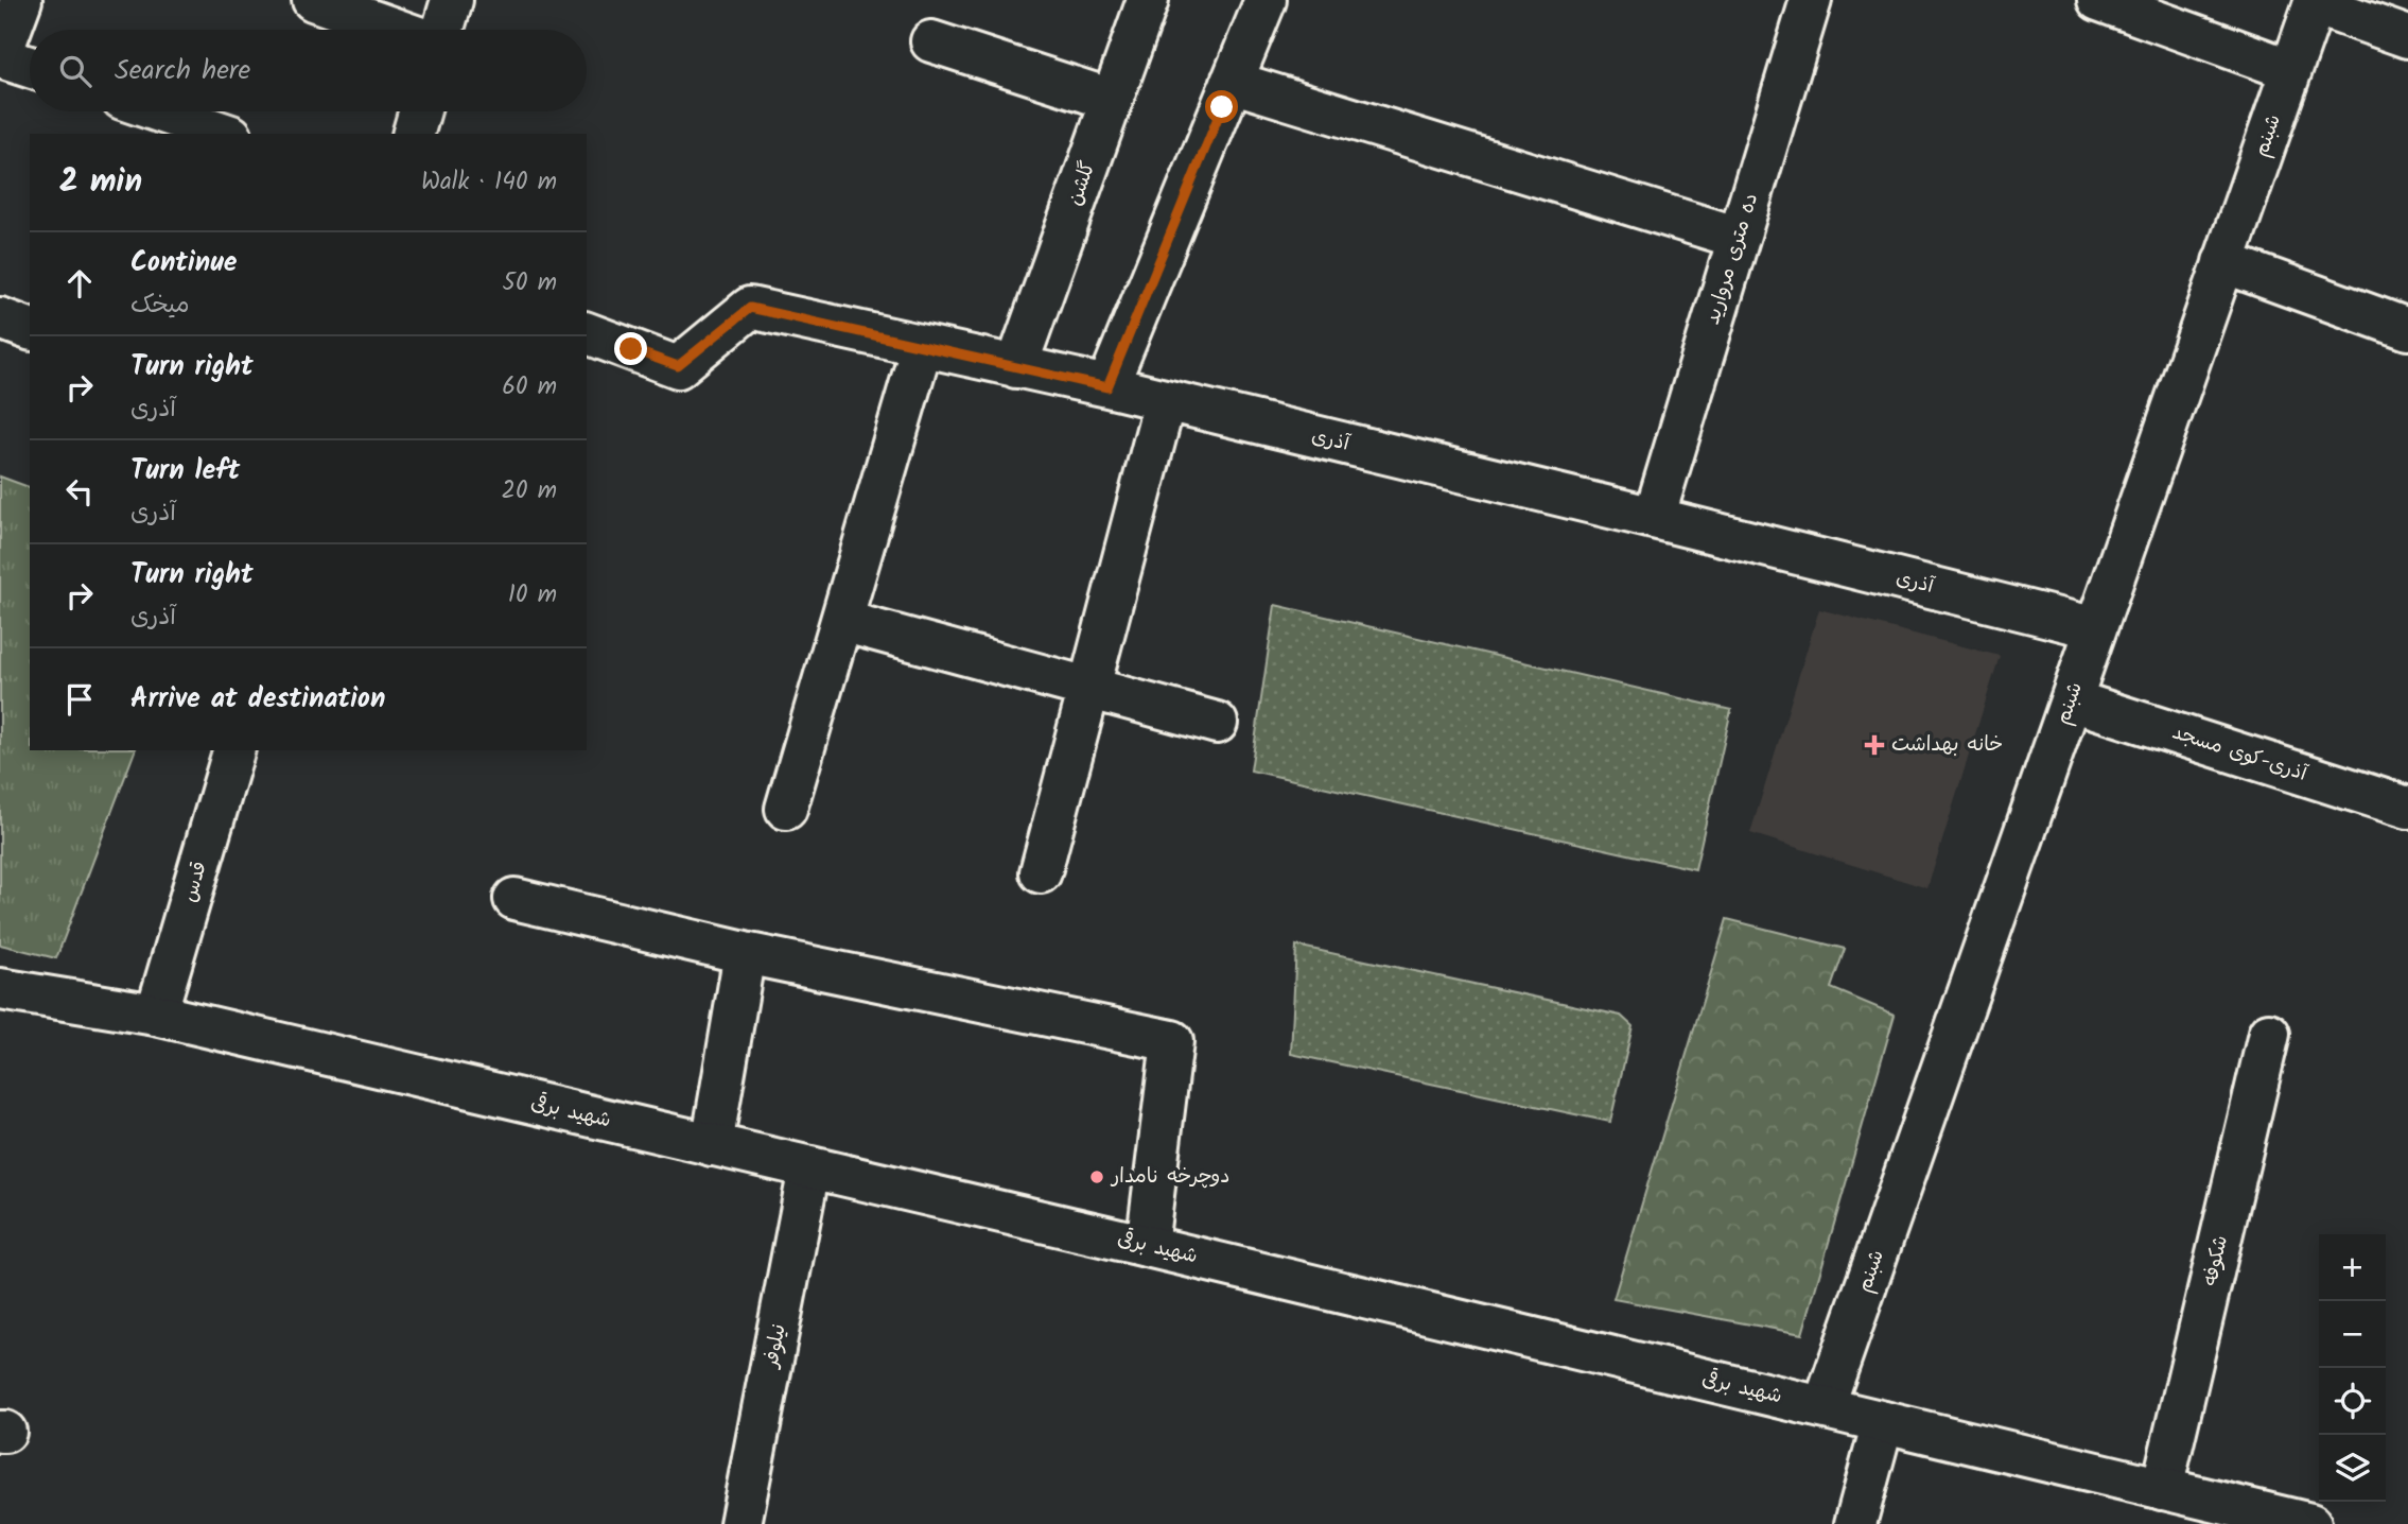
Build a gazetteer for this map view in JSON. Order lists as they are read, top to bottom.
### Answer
{
  "streets": {
    "street": [
      "شبنم",
      "گلشن",
      "ده متری مروارید",
      "آذری",
      "آذری-کوی مسجد",
      "قدس",
      "شهید برقی",
      "شکوفه",
      "نیلوفر"
    ]
  },
  "crossings": [
    ["شبنم", "آذری"],
    ["شبنم", "آذری-کوی مسجد"],
    ["شبنم", "شهید برقی"],
    ["گلشن", "آذری"],
    ["ده متری مروارید", "آذری"],
    ["قدس", "شهید برقی"],
    ["شهید برقی", "شکوفه"],
    ["شهید برقی", "نیلوفر"]
  ],
  "places": {
    "health": ["خانه بهداشت"],
    "other": ["دوچرخه نامدار"]
  },
  "page": {
    "search": "Search here",
    "heading": ["2 min", "Walk · 140 m"],
    "list": [
      ["Continue", "میخک", "50 m"],
      ["Turn right", "آذری", "60 m"],
      ["Turn left", "آذری", "20 m"],
      ["Turn right", "آذری", "10 m"],
      "Arrive at destination"
    ],
    "map_buttons": ["+", "−"]
  }
}
